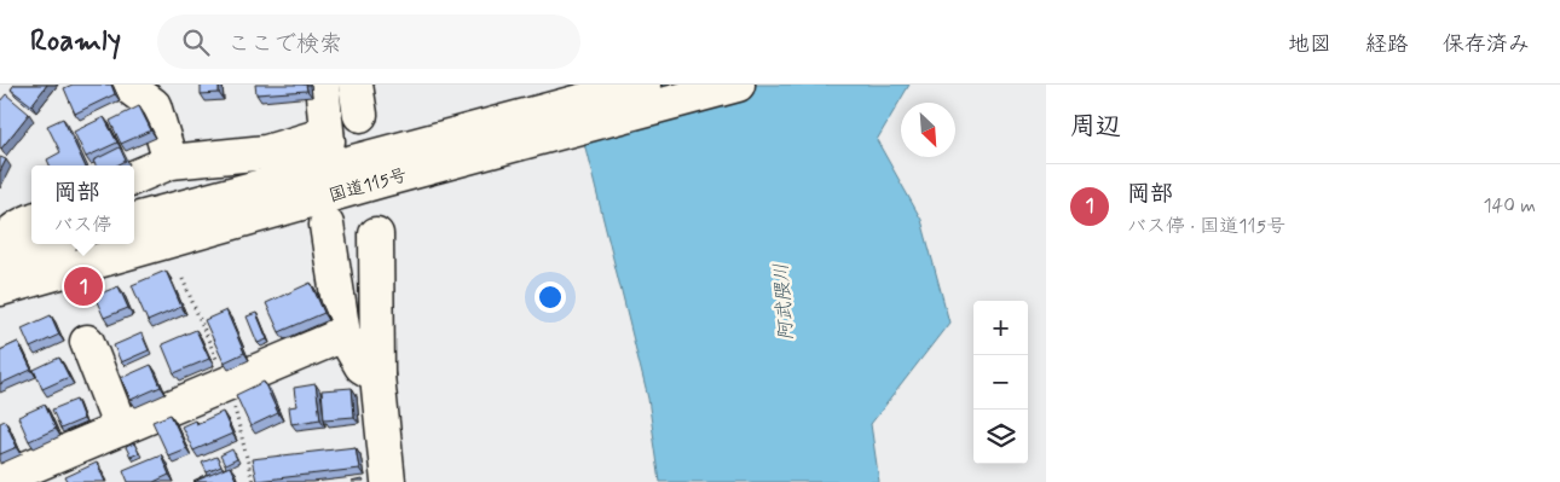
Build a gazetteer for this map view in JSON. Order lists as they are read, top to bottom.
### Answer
{
  "streets": {
    "main road": ["国道115号"]
  },
  "water": ["阿武隈川"],
  "north": "bottom right",
  "page": {
    "header": "Roamly",
    "search": "ここで検索",
    "nav": ["地図", "経路", "保存済み"],
    "heading": "周辺",
    "list": [
      {
        "mark": "1",
        "name": "岡部",
        "note": "バス停 · 国道115号",
        "value": "140 m"
      }
    ],
    "popup": ["岡部", "バス停"],
    "pins": "1",
    "map_buttons": ["+", "−"]
  }
}
